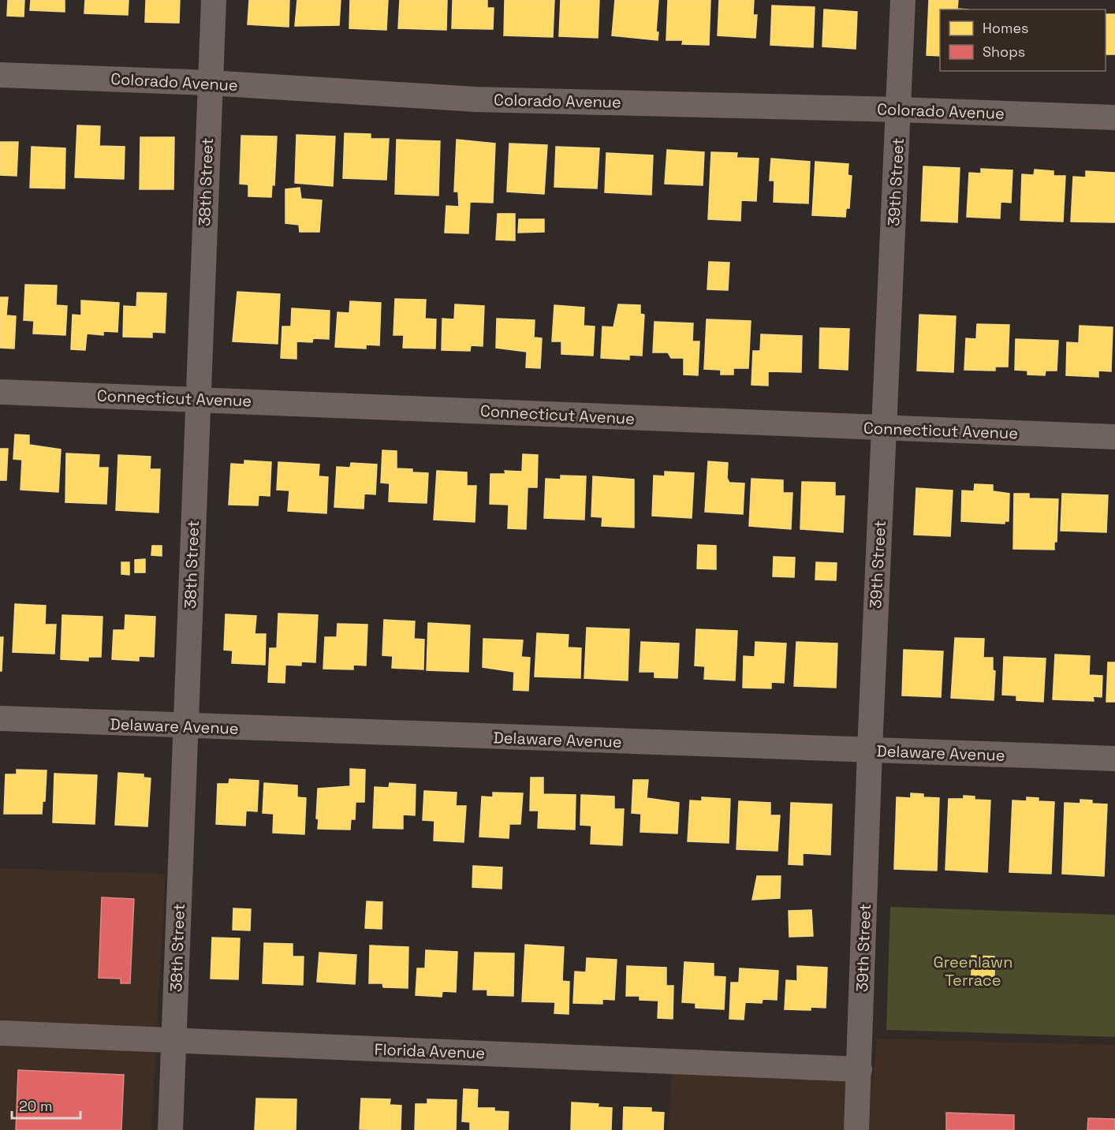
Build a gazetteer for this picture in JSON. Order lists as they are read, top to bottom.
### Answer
{
  "streets": {
    "street": [
      "Colorado Avenue",
      "38th Street",
      "39th Street",
      "Connecticut Avenue",
      "Delaware Avenue",
      "Florida Avenue"
    ]
  },
  "crossings": [
    ["Colorado Avenue", "38th Street"],
    ["Colorado Avenue", "39th Street"],
    ["38th Street", "Connecticut Avenue"],
    ["38th Street", "Delaware Avenue"],
    ["38th Street", "Florida Avenue"],
    ["39th Street", "Connecticut Avenue"],
    ["39th Street", "Delaware Avenue"],
    ["39th Street", "Florida Avenue"]
  ],
  "parks": ["Greenlawn Terrace"],
  "legend": ["Homes", "Shops"],
  "scale_bar": "20 m"
}
